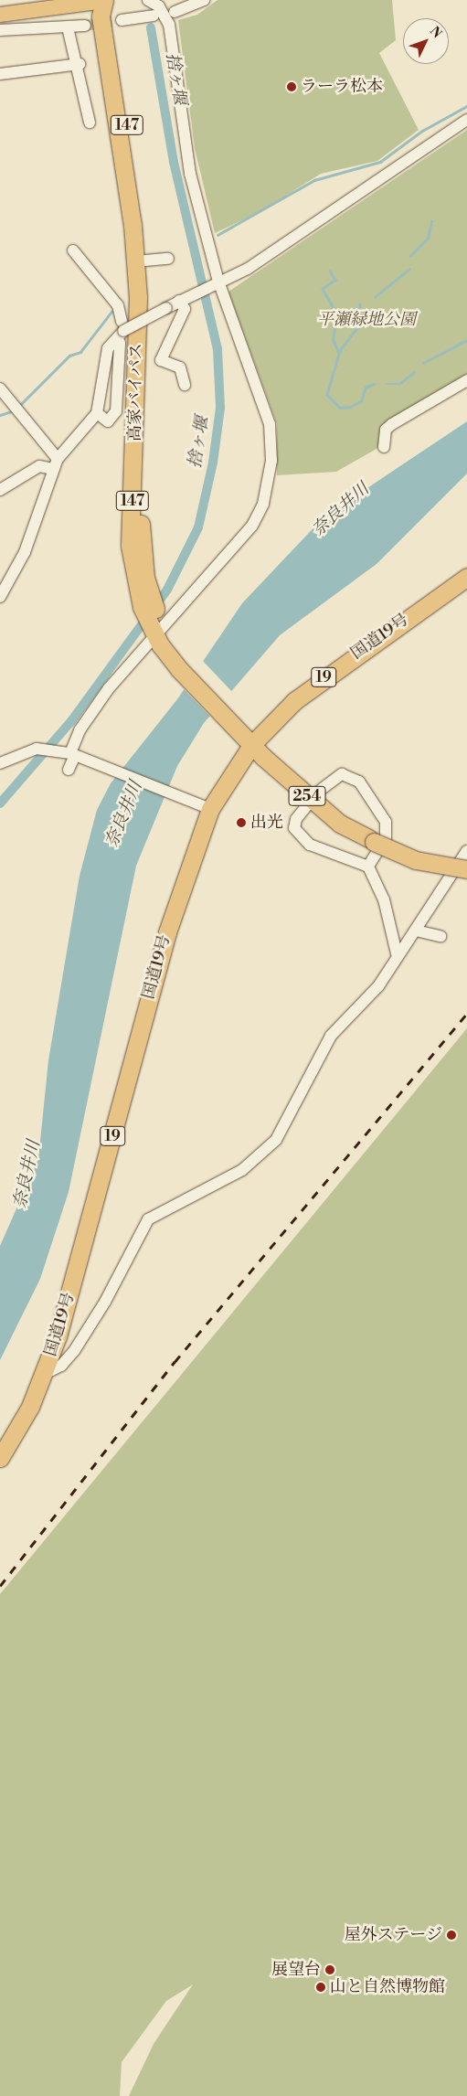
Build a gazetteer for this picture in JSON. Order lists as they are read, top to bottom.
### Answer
{
  "streets": {
    "highway": [
      "147",
      "高家バイパス",
      "国道19号",
      "19",
      "254"
    ]
  },
  "crossings": [
    ["高家バイパス", "国道19号"],
    ["高家バイパス", "254"],
    ["国道19号", "254"]
  ],
  "water": ["捨ヶ堰", "奈良井川"],
  "parks": ["平瀬緑地公園"],
  "places": [
    "ラーラ松本",
    "出光",
    "屋外ステージ",
    "展望台",
    "山と自然博物館"
  ],
  "north": "top right"
}
